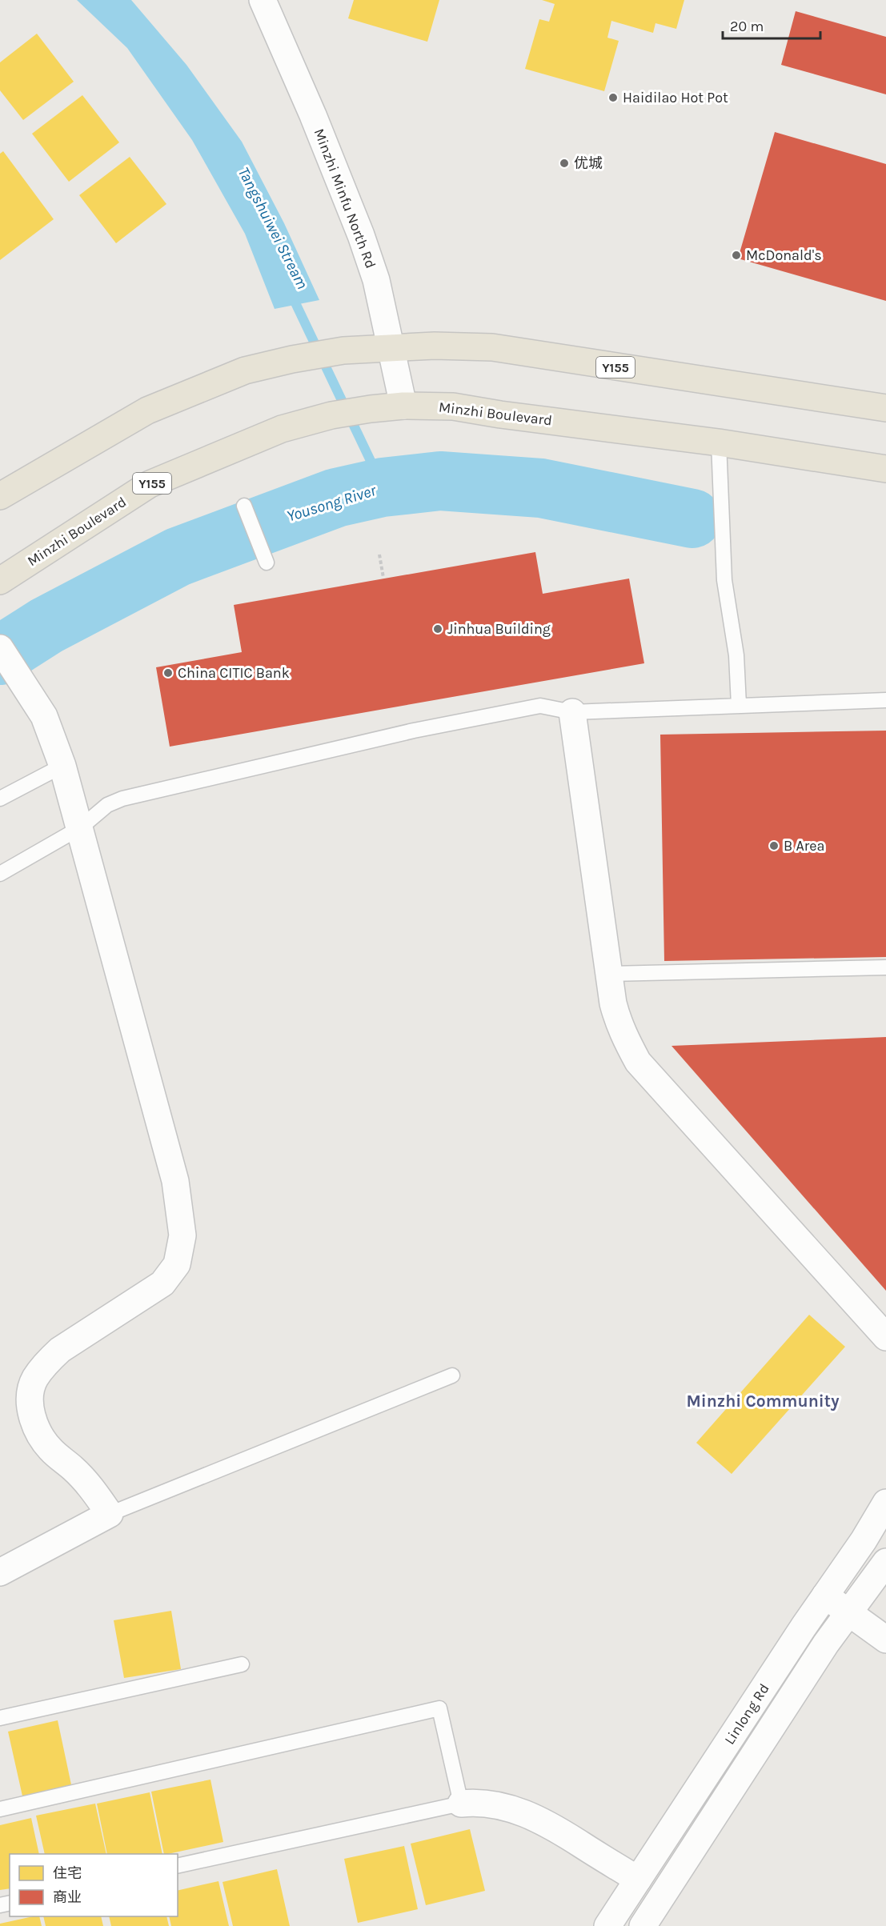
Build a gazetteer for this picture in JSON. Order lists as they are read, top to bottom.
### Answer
{
  "streets": {
    "main road": ["Y155", "Minzhi Boulevard"],
    "street": ["Minzhi Minfu North Rd", "Linlong Rd"]
  },
  "crossings": [
    ["Minzhi Minfu North Rd", "Y155"],
    ["Minzhi Minfu North Rd", "Minzhi Boulevard"]
  ],
  "districts": ["Minzhi Community"],
  "water": ["Tangshuiwei Stream", "Yousong River"],
  "places": [
    "Haidilao Hot Pot",
    "优城",
    "McDonald's",
    "Jinhua Building",
    "China CITIC Bank",
    "B Area"
  ],
  "legend": ["住宅", "商业"],
  "scale_bar": "20 m"
}
